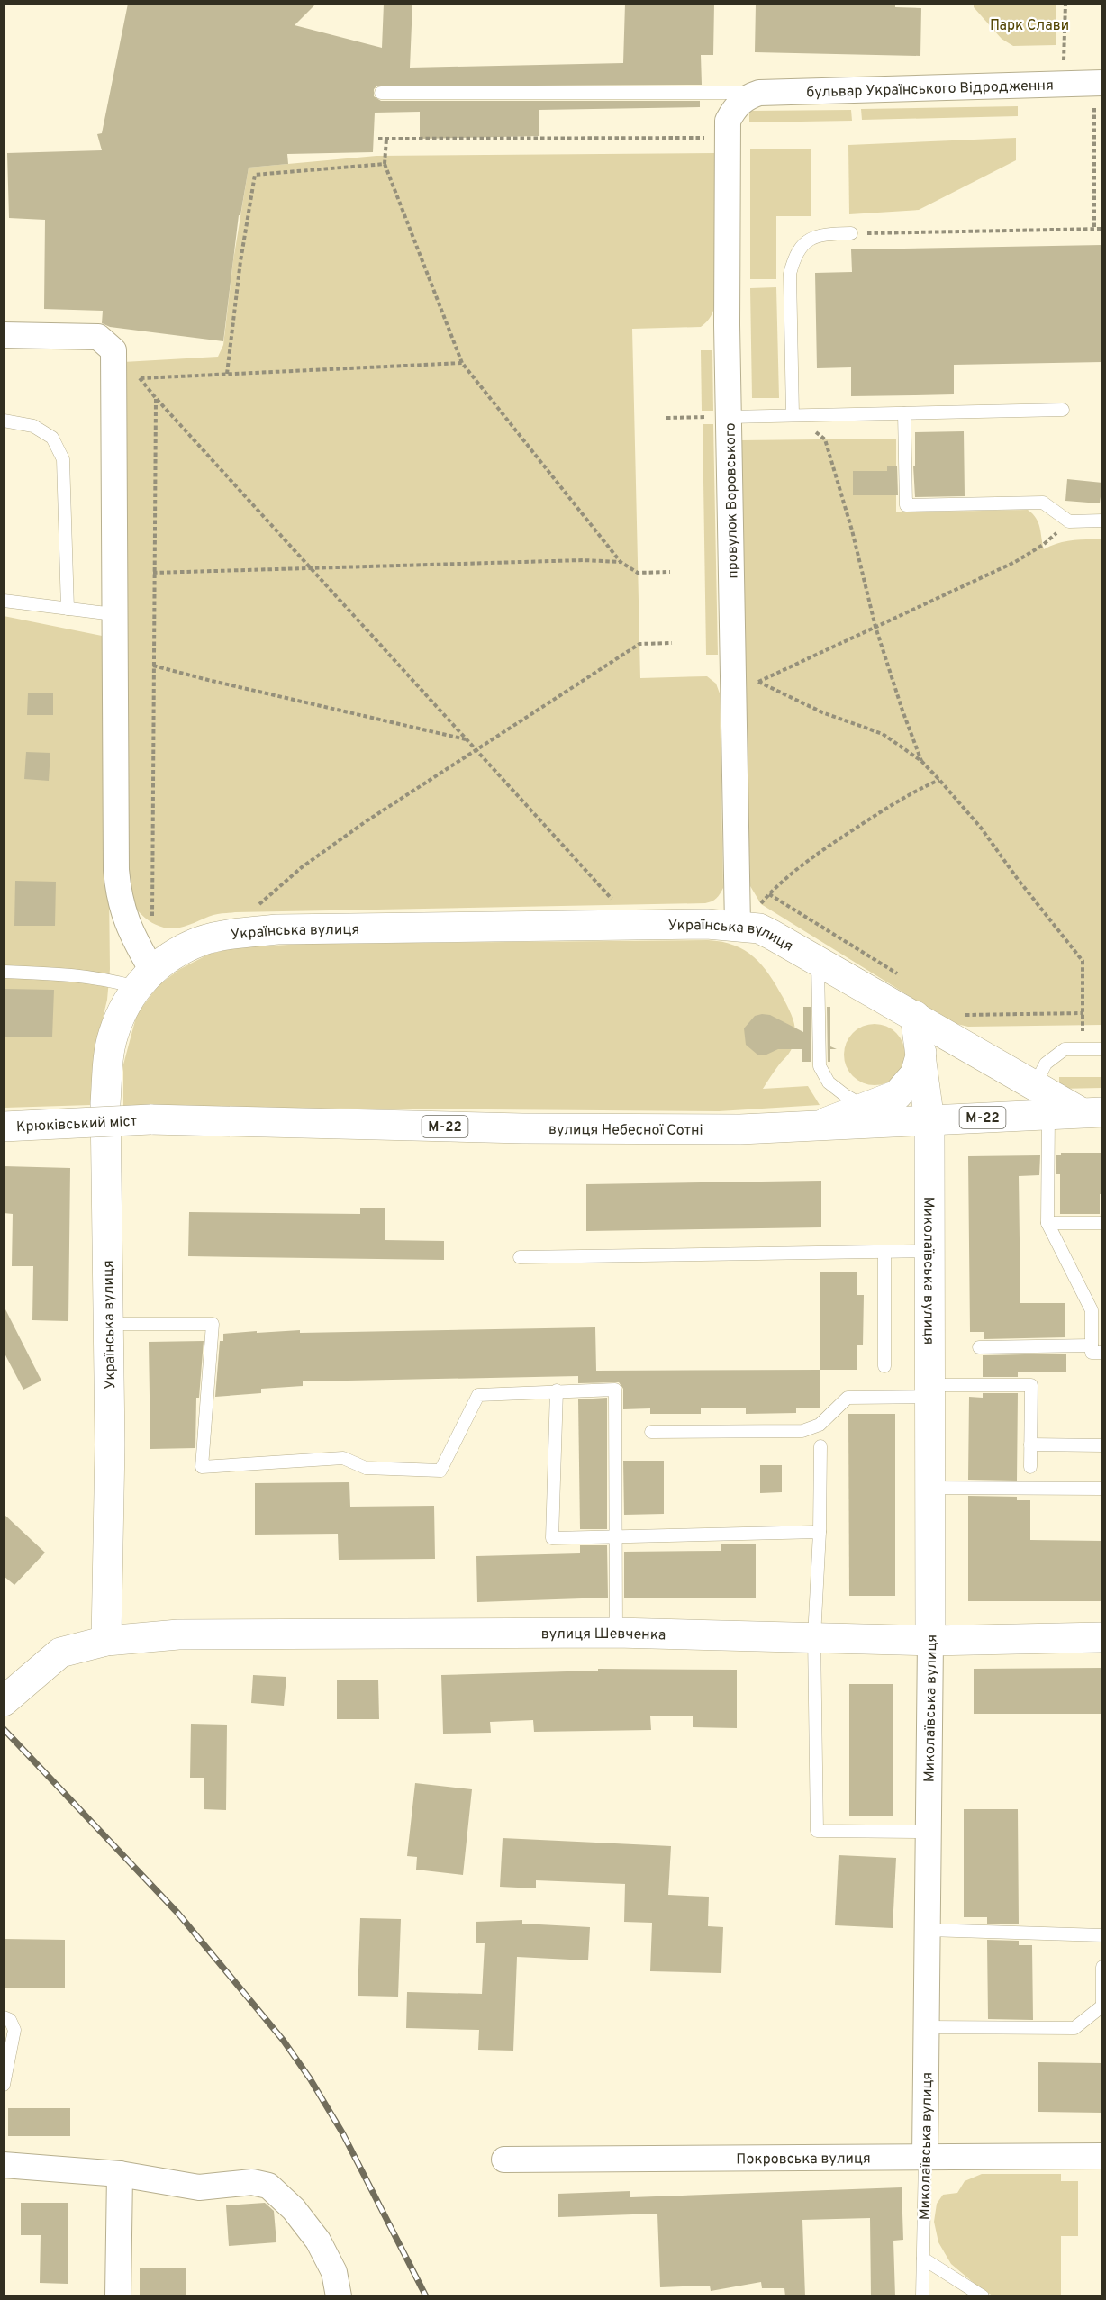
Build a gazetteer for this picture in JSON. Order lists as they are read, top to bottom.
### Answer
{
  "streets": {
    "main road": [
      "Українська вулиця",
      "М-22",
      "Крюківський міст",
      "вулиця Небесної Сотні",
      "Миколаївська вулиця",
      "вулиця Шевченка"
    ],
    "street": ["бульвар Українського Відродження", "провулок Воровського", "Покровська вулиця"]
  },
  "crossings": [
    ["бульвар Українського Відродження", "провулок Воровського"],
    ["провулок Воровського", "Українська вулиця"],
    ["Українська вулиця", "вулиця Небесної Сотні"],
    ["Українська вулиця", "Миколаївська вулиця"],
    ["Українська вулиця", "вулиця Шевченка"],
    ["Крюківський міст", "вулиця Небесної Сотні"],
    ["вулиця Небесної Сотні", "Миколаївська вулиця"],
    ["Миколаївська вулиця", "вулиця Шевченка"],
    ["Миколаївська вулиця", "Покровська вулиця"]
  ],
  "parks": ["Парк Слави"]
}
